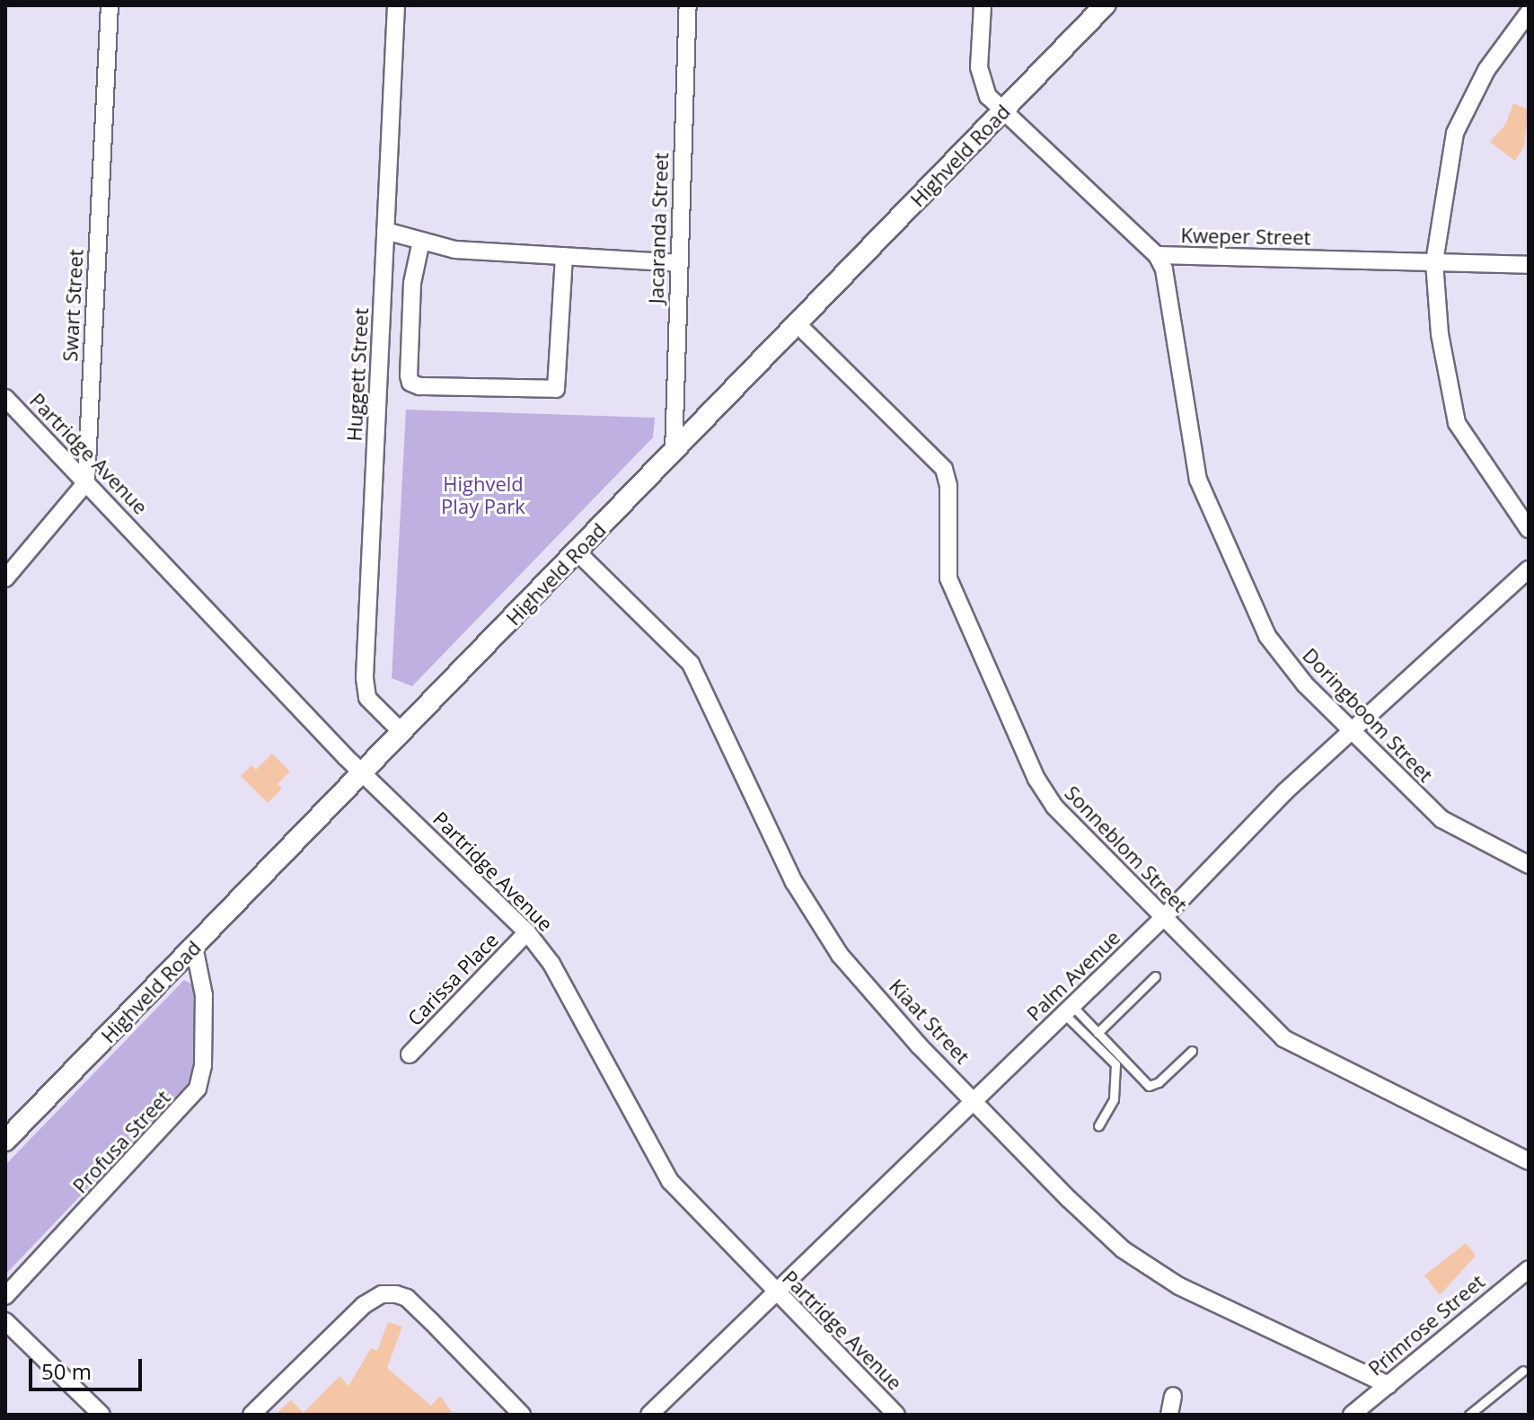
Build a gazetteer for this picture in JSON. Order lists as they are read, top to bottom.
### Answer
{
  "streets": {
    "street": [
      "Highveld Road",
      "Jacaranda Street",
      "Kweper Street",
      "Swart Street",
      "Huggett Street",
      "Partridge Avenue",
      "Doringboom Street",
      "Sonneblom Street",
      "Palm Avenue",
      "Carissa Place",
      "Kiaat Street",
      "Profusa Street",
      "Primrose Street"
    ]
  },
  "crossings": [
    ["Highveld Road", "Jacaranda Street"],
    ["Highveld Road", "Kweper Street"],
    ["Highveld Road", "Huggett Street"],
    ["Highveld Road", "Partridge Avenue"],
    ["Highveld Road", "Sonneblom Street"],
    ["Highveld Road", "Kiaat Street"],
    ["Highveld Road", "Profusa Street"],
    ["Kweper Street", "Doringboom Street"],
    ["Swart Street", "Partridge Avenue"],
    ["Partridge Avenue", "Palm Avenue"],
    ["Partridge Avenue", "Carissa Place"],
    ["Doringboom Street", "Palm Avenue"],
    ["Sonneblom Street", "Palm Avenue"],
    ["Palm Avenue", "Kiaat Street"],
    ["Kiaat Street", "Primrose Street"]
  ],
  "parks": ["Highveld Play Park"],
  "scale_bar": "50 m"
}
